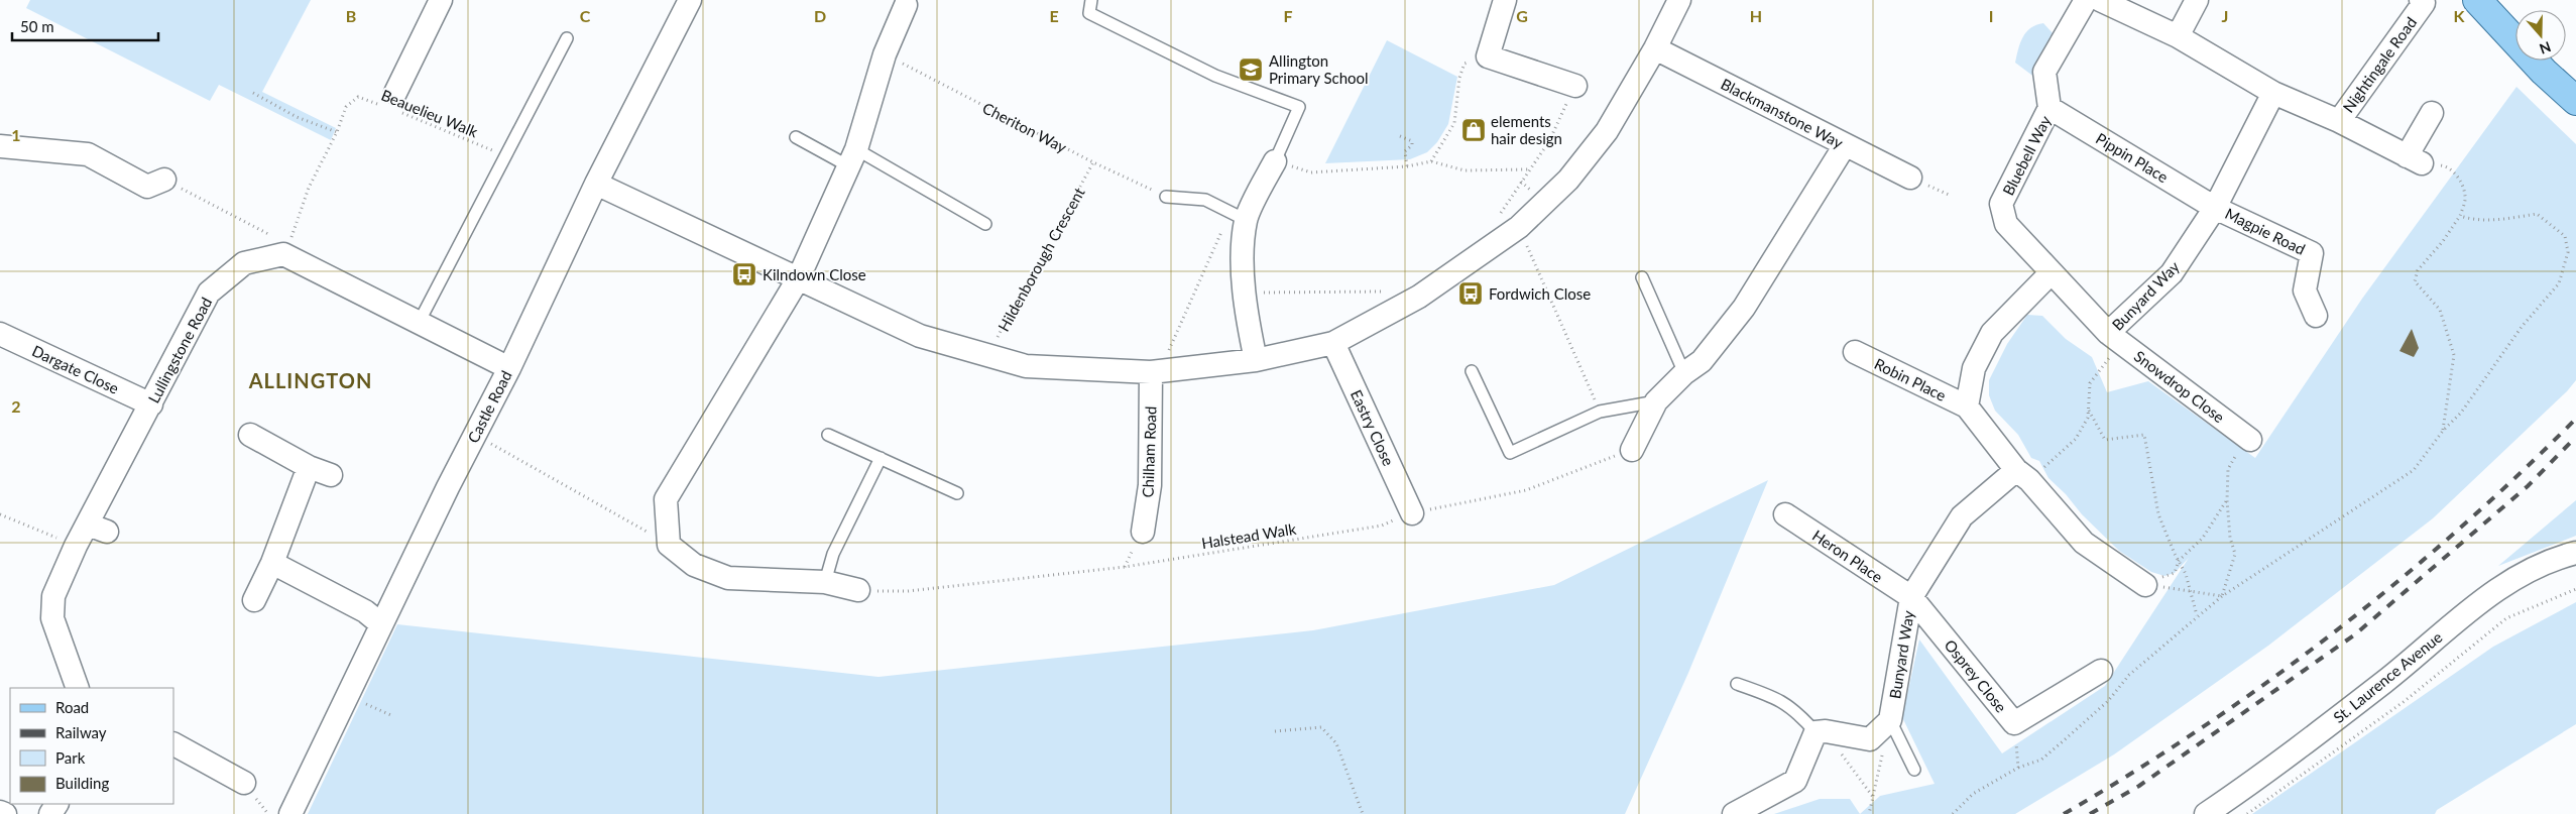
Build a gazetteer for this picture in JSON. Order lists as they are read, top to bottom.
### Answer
{
  "streets": {
    "street": [
      "Nightingale Road",
      "Blackmanstone Way",
      "Bluebell Way",
      "Pippin Place",
      "Magpie Road",
      "Bunyard Way",
      "Lullingstone Road",
      "Dargate Close",
      "Robin Place",
      "Snowdrop Close",
      "Castle Road",
      "Eastry Close",
      "Chilham Road",
      "Heron Place",
      "Osprey Close",
      "St. Laurence Avenue"
    ],
    "path": [
      "Beauelieu Walk",
      "Cheriton Way",
      "Hildenborough Crescent",
      "Halstead Walk"
    ]
  },
  "crossings": [
    ["Nightingale Road", "Bunyard Way"],
    ["Cheriton Way", "Hildenborough Crescent"],
    ["Bluebell Way", "Pippin Place"],
    ["Bluebell Way", "Bunyard Way"],
    ["Pippin Place", "Magpie Road"],
    ["Pippin Place", "Bunyard Way"],
    ["Magpie Road", "Bunyard Way"],
    ["Bunyard Way", "Snowdrop Close"],
    ["Bunyard Way", "Heron Place"],
    ["Bunyard Way", "Osprey Close"],
    ["Lullingstone Road", "Dargate Close"],
    ["Eastry Close", "Halstead Walk"],
    ["Heron Place", "Osprey Close"]
  ],
  "districts": ["ALLINGTON"],
  "places": {
    "school or university": ["Allington Primary School"],
    "shop": ["elements hair design"],
    "bus stop": ["Kilndown Close", "Fordwich Close"]
  },
  "legend": [
    "Road",
    "Railway",
    "Park",
    "Building"
  ],
  "scale_bar": "50 m",
  "north": "bottom",
  "grid": {
    "columns": [
      "B",
      "C",
      "D",
      "E",
      "F",
      "G",
      "H",
      "I",
      "J",
      "K"
    ],
    "rows": ["1", "2"]
  }
}
